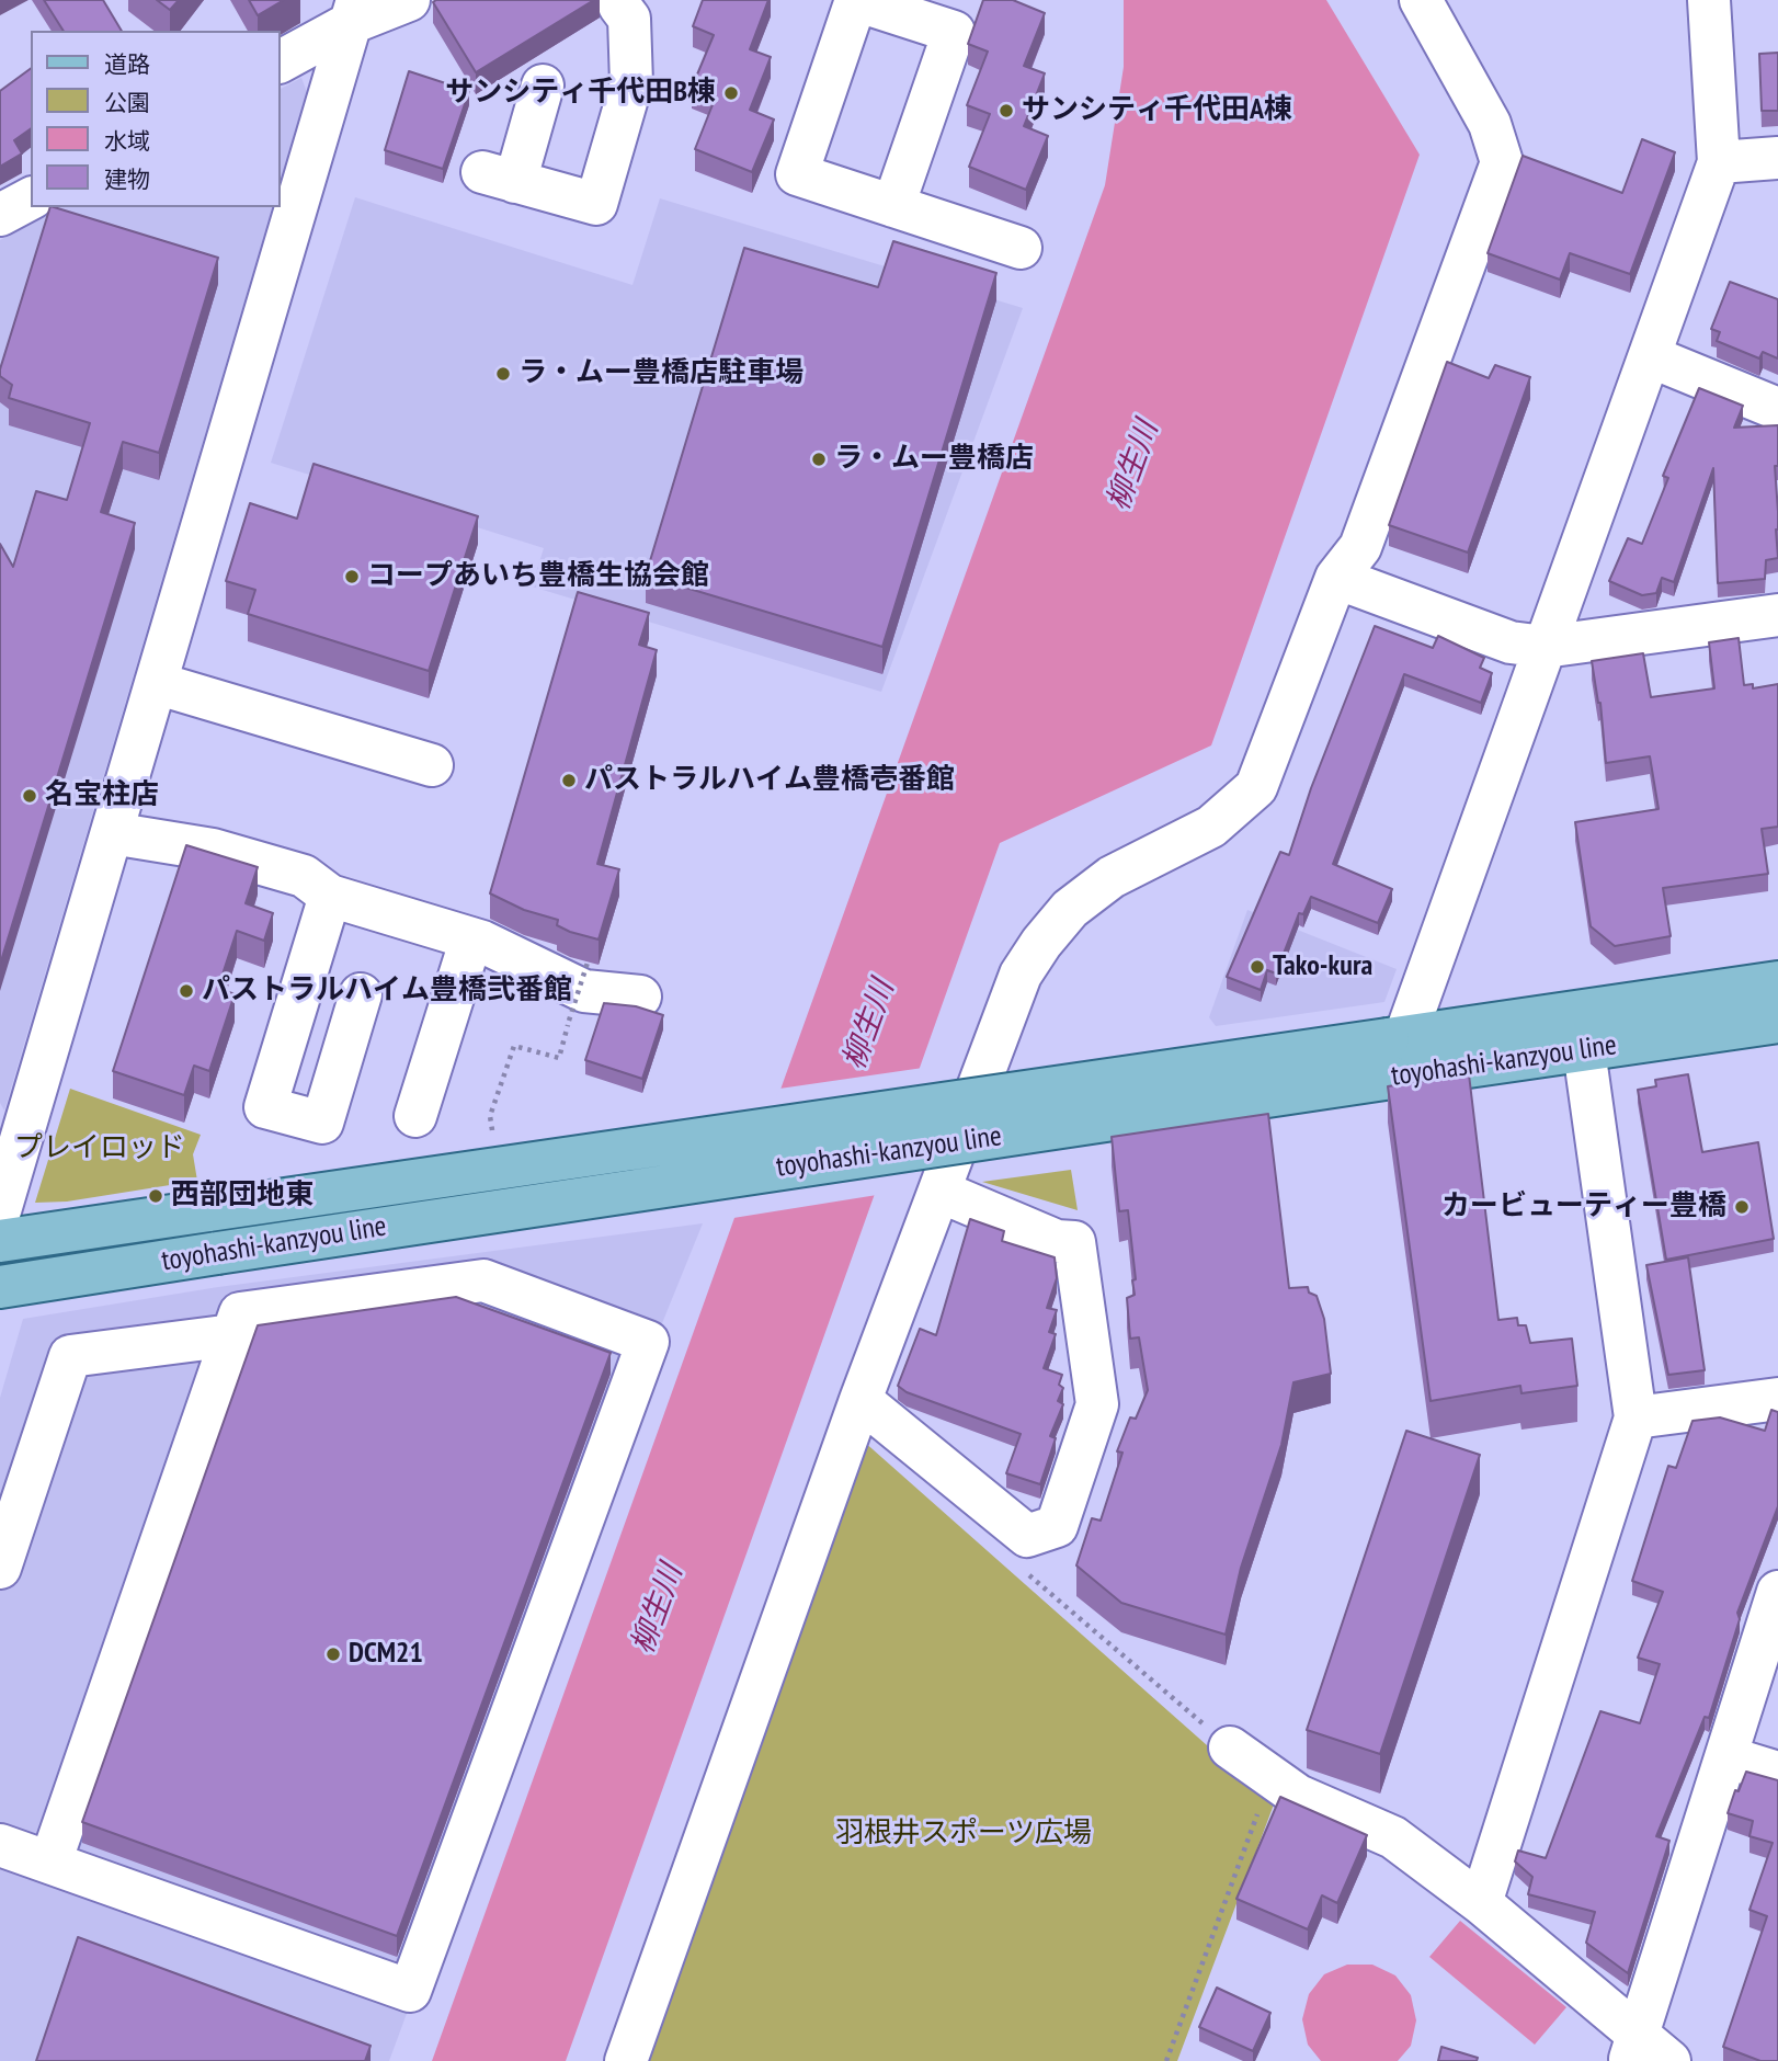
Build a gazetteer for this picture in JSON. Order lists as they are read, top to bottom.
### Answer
{
  "streets": {
    "main road": ["toyohashi-kanzyou line"]
  },
  "water": ["柳生川"],
  "parks": ["プレイロッド", "羽根井スポーツ広場"],
  "places": [
    "サンシティ千代田B棟",
    "サンシティ千代田A棟",
    "ラ・ムー豊橋店駐車場",
    "ラ・ムー豊橋店",
    "コープあいち豊橋生協会館",
    "パストラルハイム豊橋壱番館",
    "名宝柱店",
    "Tako-kura",
    "パストラルハイム豊橋弐番館",
    "西部団地東",
    "カービューティー豊橋",
    "DCM21"
  ],
  "legend": [
    "道路",
    "公園",
    "水域",
    "建物"
  ]
}
